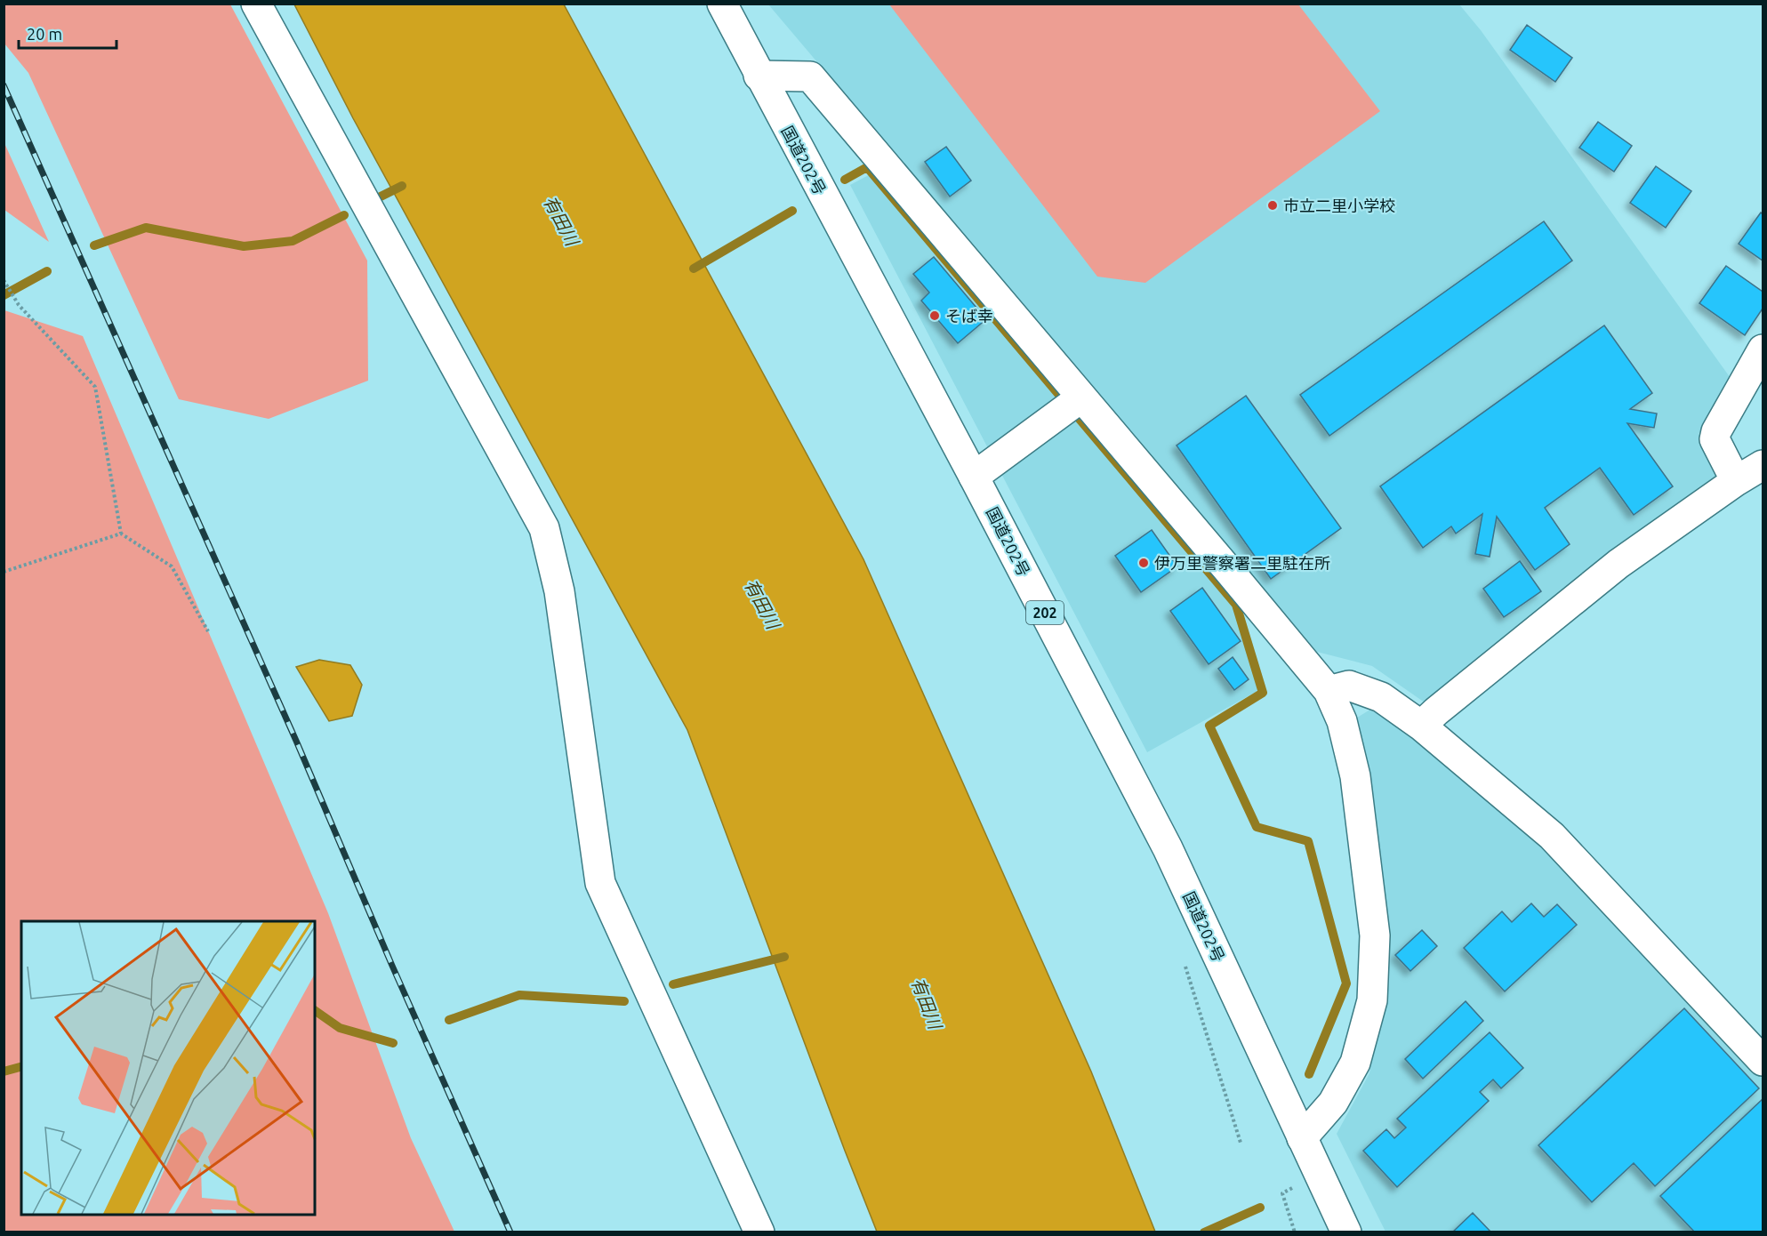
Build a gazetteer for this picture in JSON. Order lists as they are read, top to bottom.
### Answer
{
  "streets": {
    "main road": ["国道202号", "202"]
  },
  "water": ["有田川"],
  "places": ["市立二里小学校", "そば幸", "伊万里警察署二里駐在所"],
  "scale_bar": "20 m"
}
